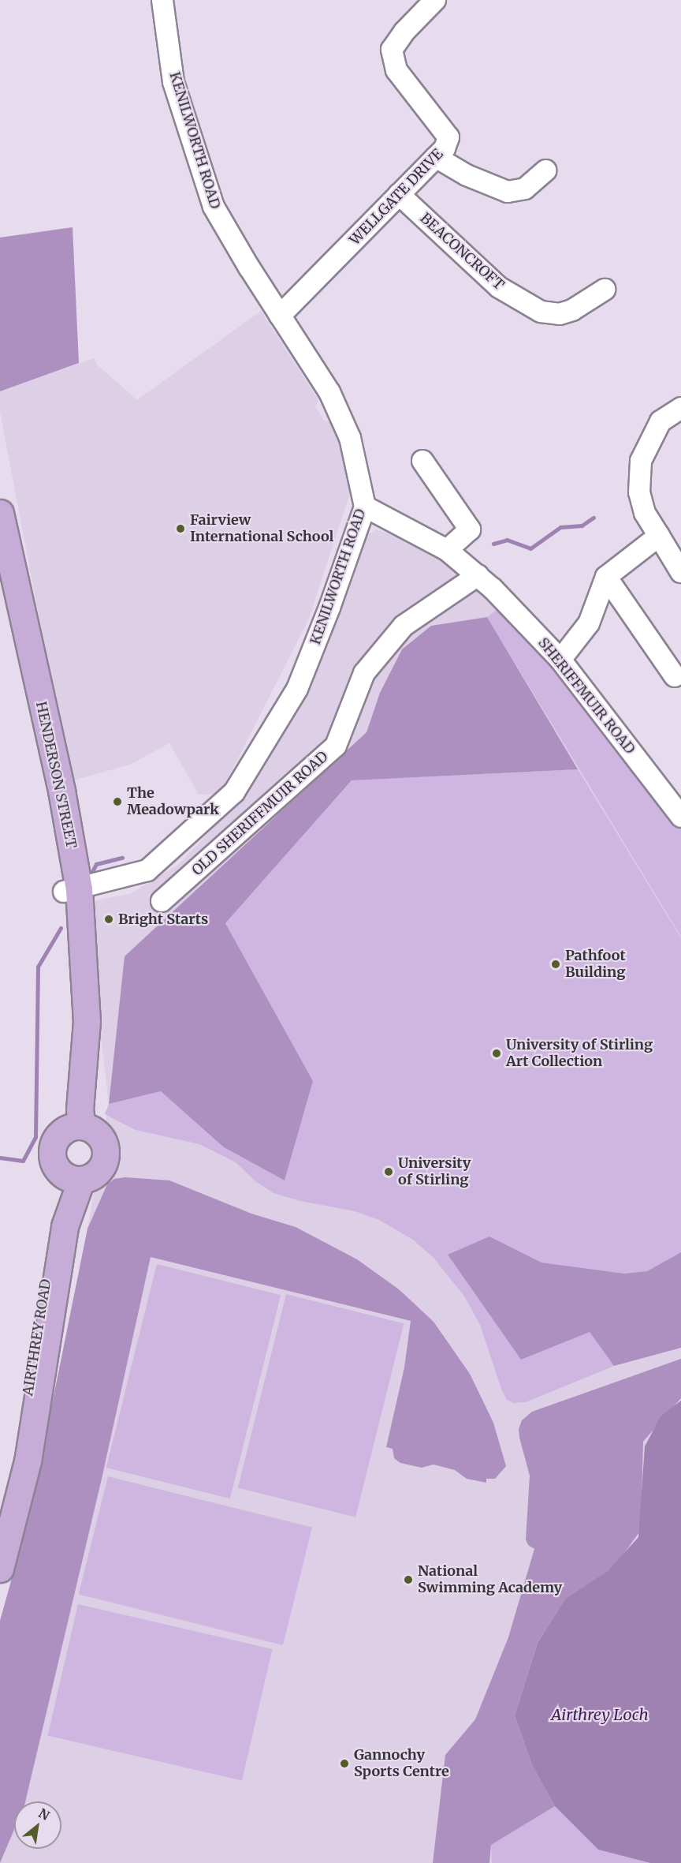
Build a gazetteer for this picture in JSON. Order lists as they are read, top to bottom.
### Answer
{
  "streets": {
    "main road": ["HENDERSON STREET", "AIRTHREY ROAD"],
    "street": [
      "KENILWORTH ROAD",
      "WELLGATE DRIVE",
      "BEACONCROFT",
      "SHERIFFMUIR ROAD",
      "OLD SHERIFFMUIR ROAD"
    ]
  },
  "crossings": [
    ["KENILWORTH ROAD", "WELLGATE DRIVE"],
    ["KENILWORTH ROAD", "SHERIFFMUIR ROAD"],
    ["KENILWORTH ROAD", "HENDERSON STREET"],
    ["WELLGATE DRIVE", "BEACONCROFT"],
    ["SHERIFFMUIR ROAD", "OLD SHERIFFMUIR ROAD"]
  ],
  "water": ["Airthrey Loch"],
  "places": [
    "Fairview International School",
    "The Meadowpark",
    "Bright Starts",
    "Pathfoot Building",
    "University of Stirling Art Collection",
    "University of Stirling",
    "National Swimming Academy",
    "Gannochy Sports Centre"
  ],
  "north": "top right"
}
